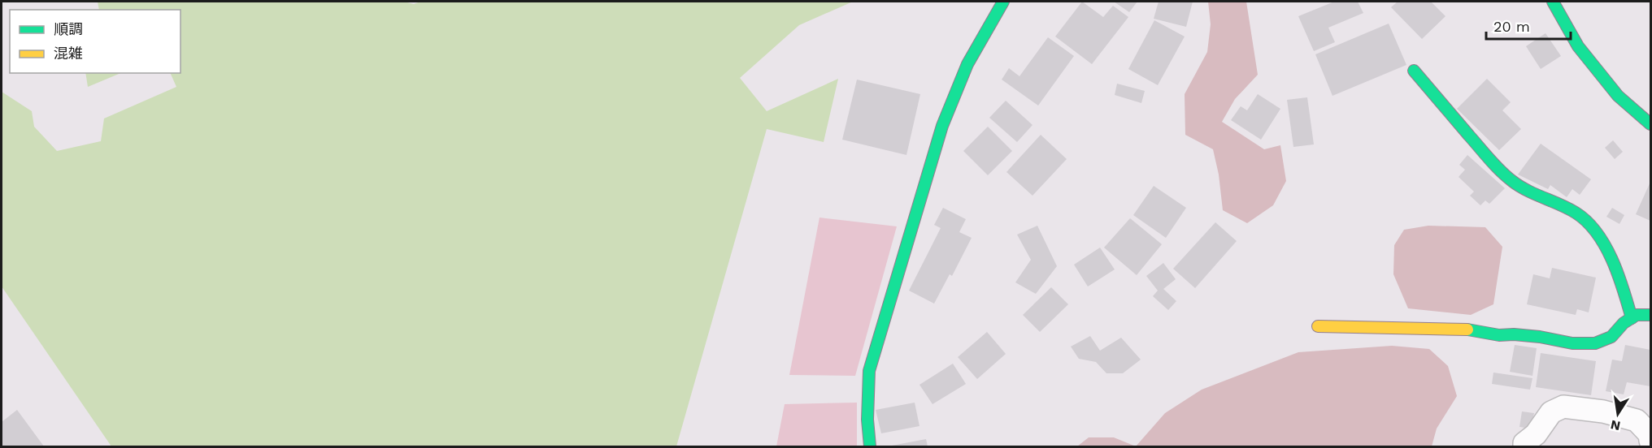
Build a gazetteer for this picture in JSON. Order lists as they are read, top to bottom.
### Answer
{
  "legend": ["順調", "混雑"],
  "scale_bar": "20 m",
  "north": "bottom"
}
